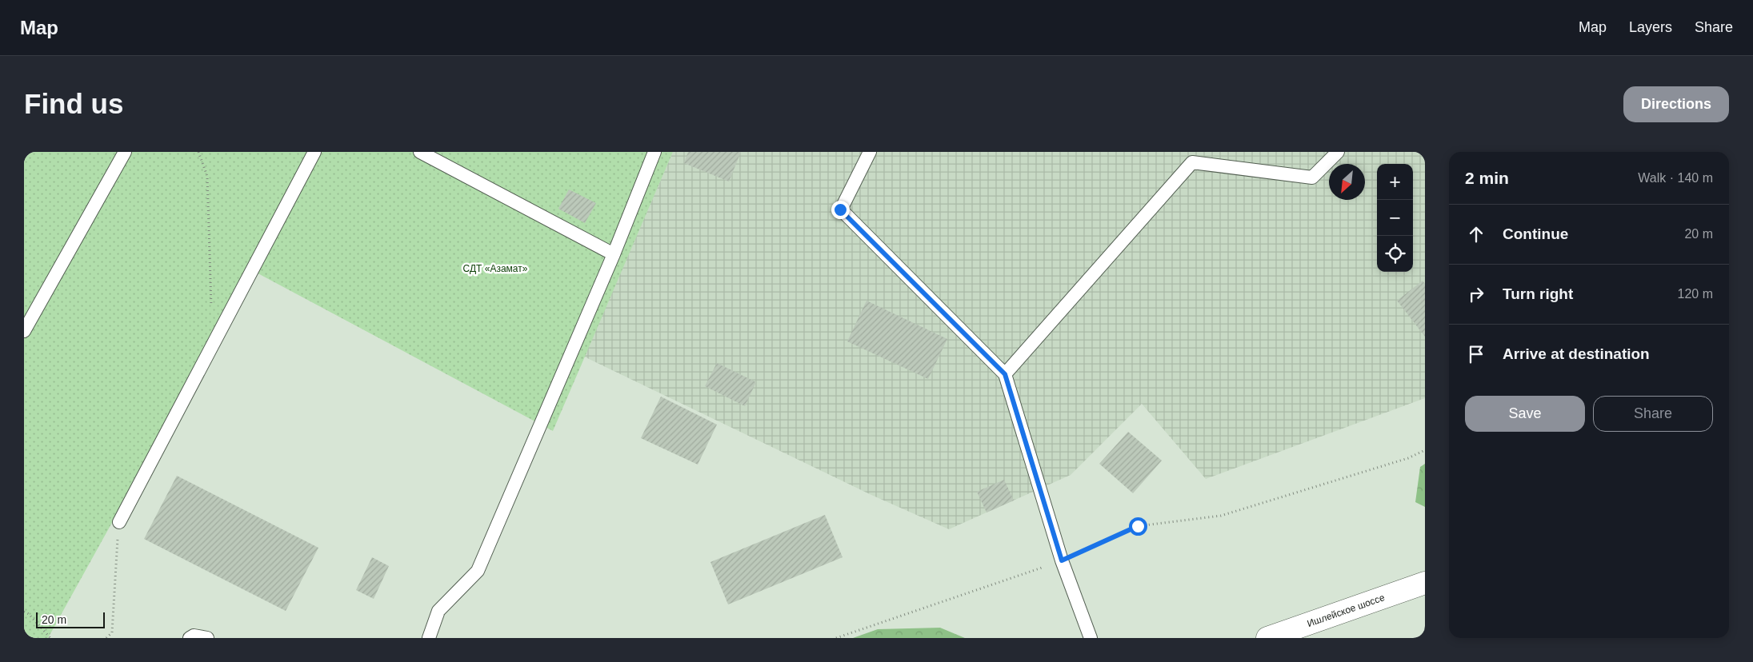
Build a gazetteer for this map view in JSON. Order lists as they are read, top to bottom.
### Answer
{
  "streets": {
    "main road": ["Ишлейское шоссе"]
  },
  "parks": ["СДТ «Азамат»"],
  "scale_bar": "20 m",
  "north": "bottom left",
  "page": {
    "header": "Map",
    "nav": ["Map", "Layers", "Share"],
    "buttons": [
      "Directions",
      ["Save", "Share"]
    ],
    "title": "Find us",
    "heading": ["2 min", "Walk · 140 m"],
    "map_buttons": ["+", "−"],
    "list": [
      ["Continue", "20 m"],
      ["Turn right", "120 m"],
      "Arrive at destination"
    ],
    "scale": "20 m"
  }
}
